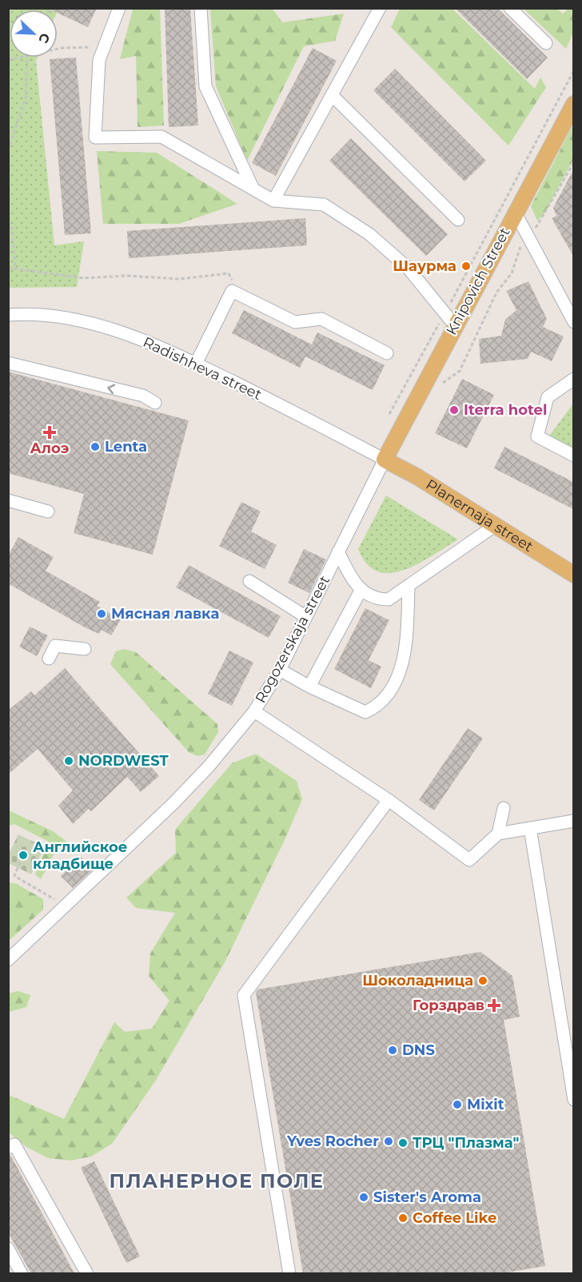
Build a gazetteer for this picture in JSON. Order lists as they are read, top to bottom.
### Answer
{
  "streets": {
    "main road": ["Knipovich Street", "Planernaja street"],
    "street": ["Radishheva street", "Rogozerskaja street"]
  },
  "crossings": [
    ["Knipovich Street", "Radishheva street"],
    ["Knipovich Street", "Planernaja street"],
    ["Knipovich Street", "Rogozerskaja street"],
    ["Radishheva street", "Planernaja street"],
    ["Radishheva street", "Rogozerskaja street"],
    ["Planernaja street", "Rogozerskaja street"]
  ],
  "districts": ["ПЛАНЕРНОЕ ПОЛЕ"],
  "places": {
    "other": [
      "Шаурма",
      "Iterra hotel",
      "Lenta",
      "Мясная лавка",
      "NORDWEST",
      "Английское кладбище",
      "Шоколадница",
      "DNS",
      "Mixit",
      "Yves Rocher",
      "ТРЦ \"Плазма\"",
      "Sister's Aroma",
      "Coffee Like"
    ],
    "health": ["Алоэ", "Горздрав"]
  },
  "north": "bottom right"
}
